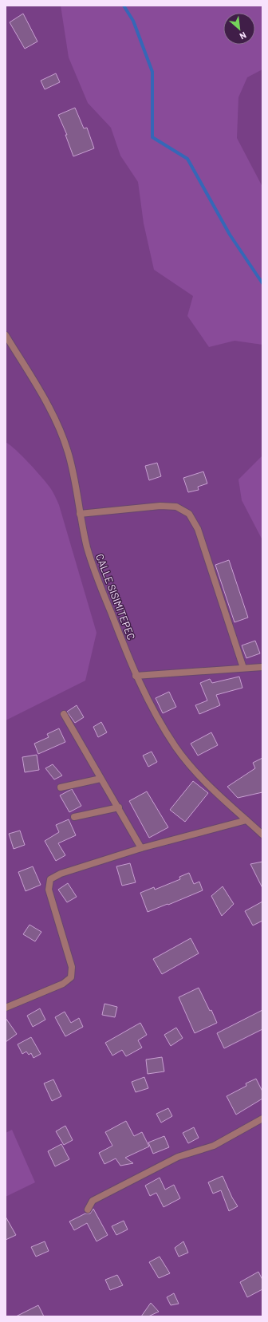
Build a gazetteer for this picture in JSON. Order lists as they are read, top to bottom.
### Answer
{
  "streets": {
    "street": ["CALLE SISIMITEPEC"]
  },
  "north": "bottom right"
}
